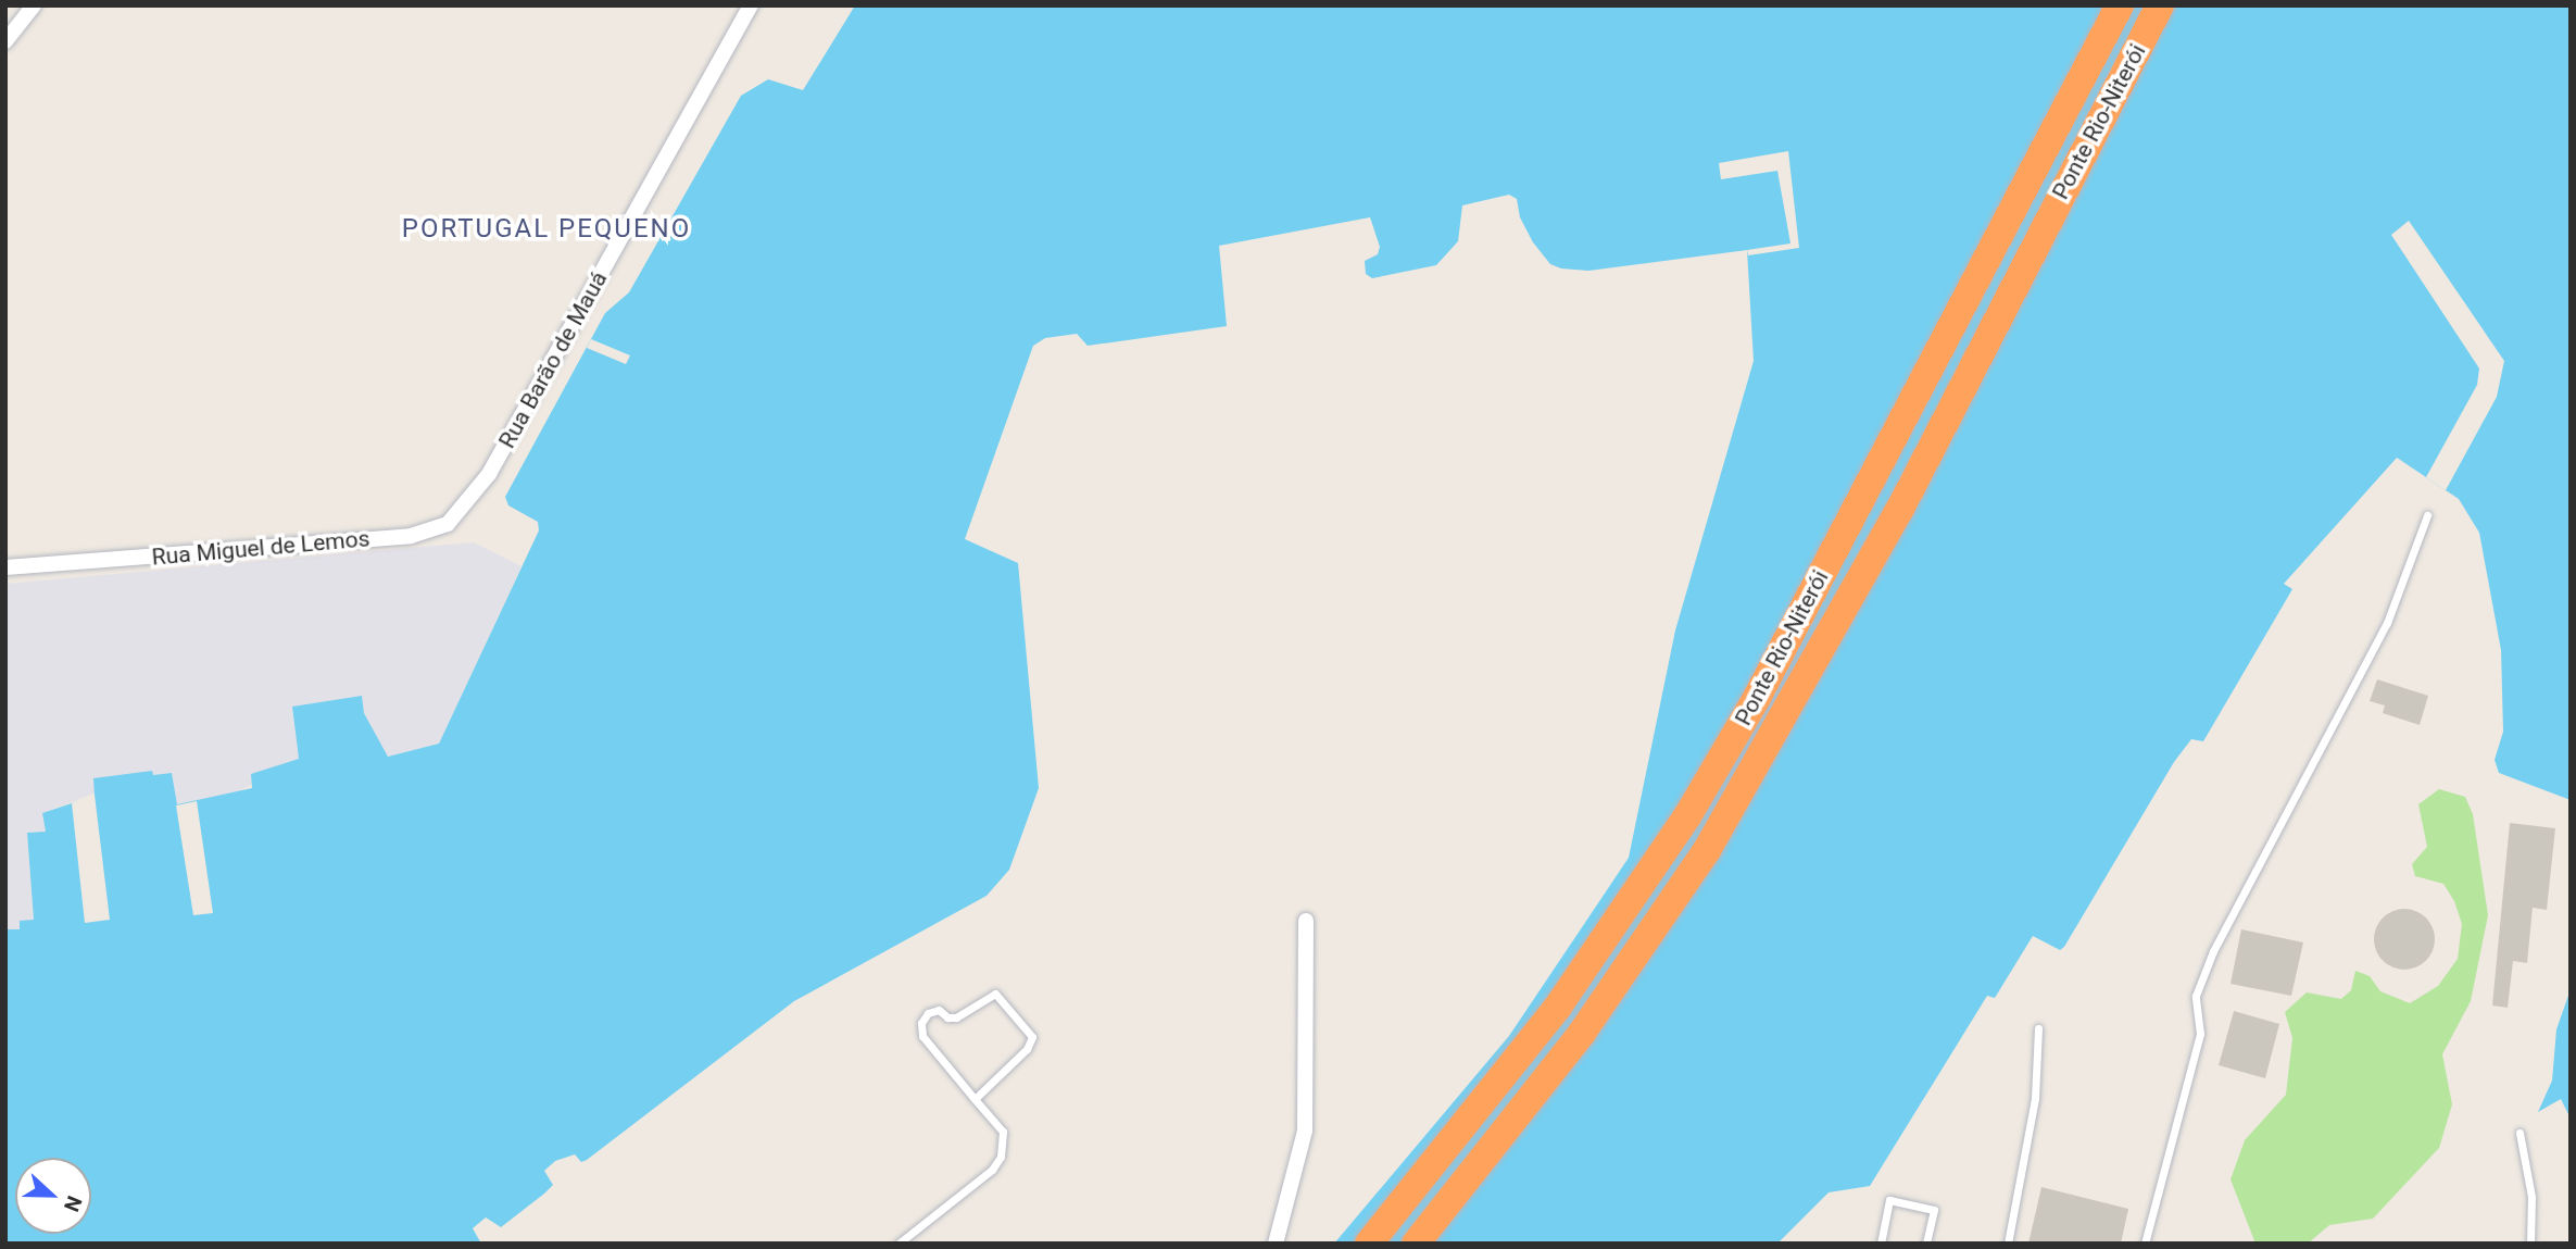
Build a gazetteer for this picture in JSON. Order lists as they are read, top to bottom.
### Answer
{
  "streets": {
    "highway": ["Ponte Rio-Niterói"],
    "street": ["Rua Barão de Mauá", "Rua Miguel de Lemos"]
  },
  "crossings": [
    ["Rua Barão de Mauá", "Rua Miguel de Lemos"]
  ],
  "districts": ["PORTUGAL PEQUENO"],
  "north": "right"
}
